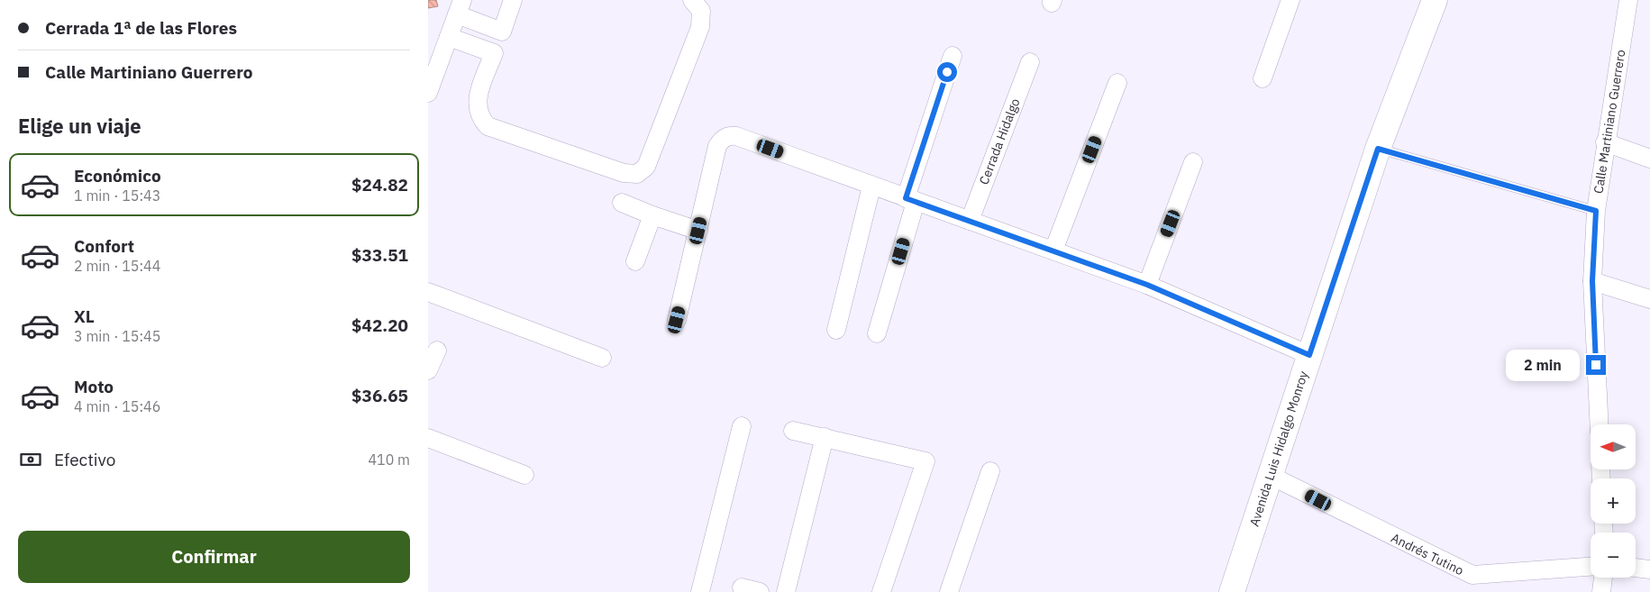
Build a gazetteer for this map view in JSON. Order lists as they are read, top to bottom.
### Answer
{
  "streets": {
    "street": [
      "Calle Martiniano Guerrero",
      "Cerrada Hidalgo",
      "Avenida Luis Hidalgo Monroy",
      "Andrés Tutino"
    ]
  },
  "crossings": [
    ["Avenida Luis Hidalgo Monroy", "Andrés Tutino"]
  ],
  "north": "left",
  "page": {
    "banner": ["Cerrada 1ª de las Flores", "Calle Martiniano Guerrero"],
    "heading": "Elige un viaje",
    "list": [
      {
        "name": "Económico",
        "note": "1 min · 15:43",
        "value": "$24.82"
      },
      {
        "name": "Confort",
        "note": "2 min · 15:44",
        "value": "$33.51"
      },
      {
        "name": "XL",
        "note": "3 min · 15:45",
        "value": "$42.20"
      },
      {
        "name": "Moto",
        "note": "4 min · 15:46",
        "value": "$36.65"
      }
    ],
    "bubble": "2 min",
    "map_buttons": ["+", "−"],
    "pay": ["Efectivo", "410 m"],
    "buttons": "Confirmar"
  }
}
